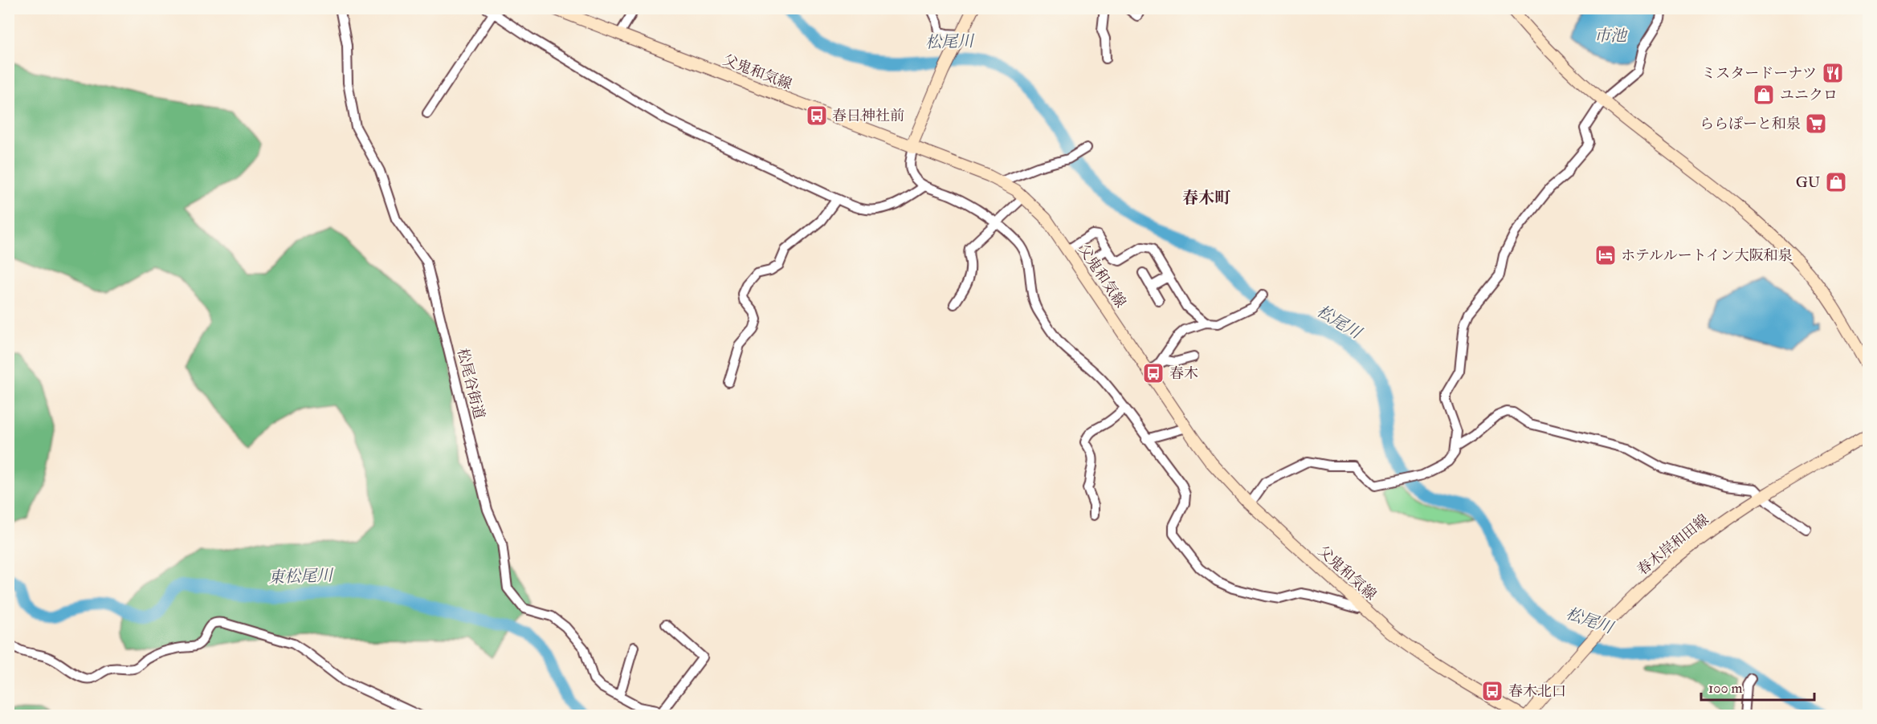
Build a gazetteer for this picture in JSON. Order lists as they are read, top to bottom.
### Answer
{
  "streets": {
    "main road": ["父鬼和気線", "春木岸和田線"],
    "street": ["松尾谷街道"]
  },
  "crossings": [
    ["父鬼和気線", "春木岸和田線"]
  ],
  "districts": ["春木町"],
  "water": ["市池", "松尾川", "東松尾川"],
  "places": {
    "restaurant": ["ミスタードーナツ"],
    "shop": ["ユニクロ", "GU"],
    "bus stop": ["春日神社前", "春木", "春木北口"],
    "supermarket": ["ららぽーと和泉"],
    "hotel": ["ホテルルートイン大阪和泉"]
  },
  "scale_bar": "100 m"
}
